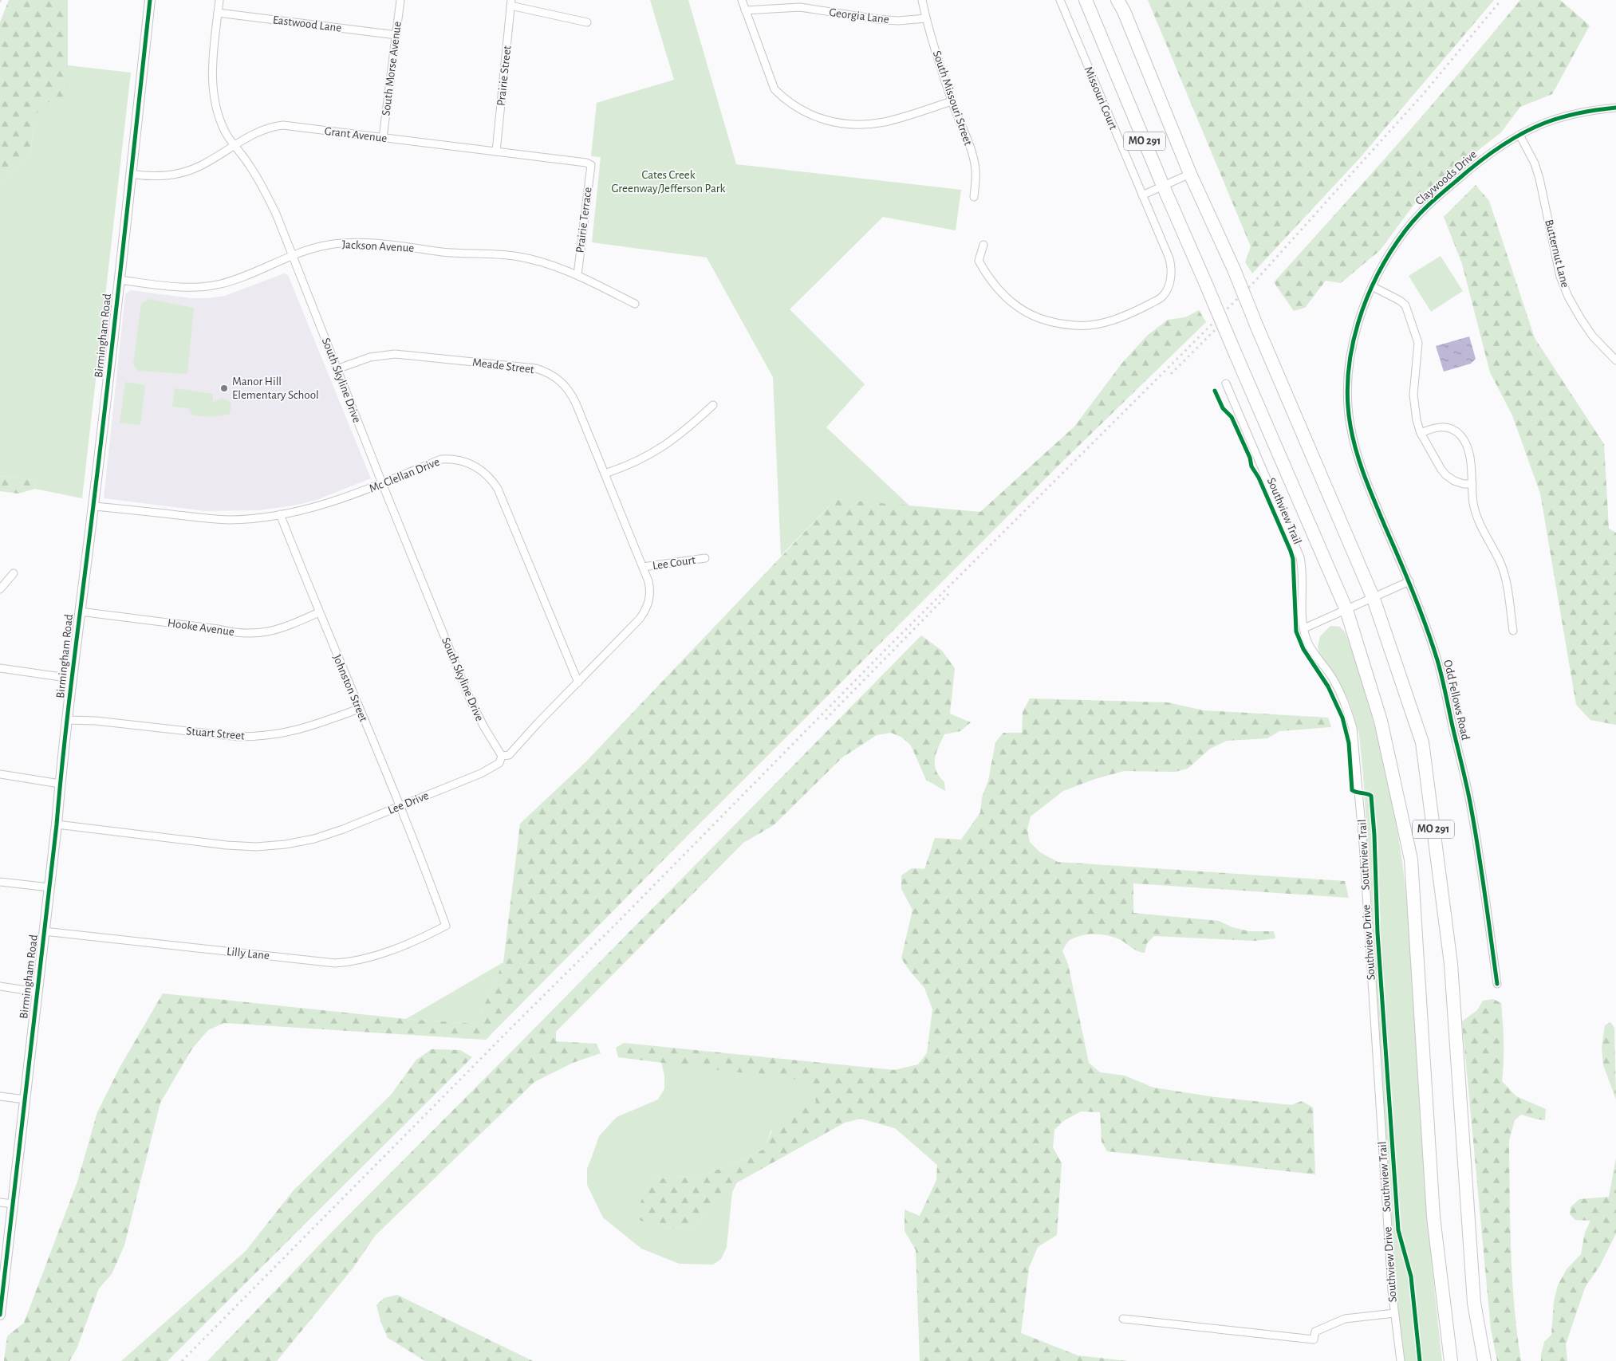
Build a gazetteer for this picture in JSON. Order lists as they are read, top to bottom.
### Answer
{
  "streets": {
    "highway": ["MO 291"],
    "street": [
      "Georgia Lane",
      "Eastwood Lane",
      "South Morse Avenue",
      "Prairie Street",
      "South Missouri Street",
      "Missouri Court",
      "Grant Avenue",
      "Claywoods Drive",
      "Prairie Terrace",
      "Jackson Avenue",
      "Butternut Lane",
      "Birmingham Road",
      "Meade Street",
      "South Skyline Drive",
      "Mc Clellan Drive",
      "Lee Court",
      "Hooke Avenue",
      "Johnston Street",
      "Odd Fellows Road",
      "Stuart Street",
      "Lee Drive",
      "Southview Drive",
      "Lilly Lane"
    ],
    "cycle path": ["Southview Trail"]
  },
  "crossings": [
    ["Georgia Lane", "South Missouri Street"],
    ["Eastwood Lane", "South Morse Avenue"],
    ["Eastwood Lane", "South Skyline Drive"],
    ["South Morse Avenue", "Grant Avenue"],
    ["Prairie Street", "Grant Avenue"],
    ["Grant Avenue", "Prairie Terrace"],
    ["Grant Avenue", "Birmingham Road"],
    ["Grant Avenue", "South Skyline Drive"],
    ["Claywoods Drive", "Butternut Lane"],
    ["Claywoods Drive", "Odd Fellows Road"],
    ["Prairie Terrace", "Jackson Avenue"],
    ["Jackson Avenue", "Birmingham Road"],
    ["Jackson Avenue", "South Skyline Drive"],
    ["Birmingham Road", "Mc Clellan Drive"],
    ["Birmingham Road", "Hooke Avenue"],
    ["Birmingham Road", "Stuart Street"],
    ["Birmingham Road", "Lee Drive"],
    ["Birmingham Road", "Lilly Lane"],
    ["Meade Street", "South Skyline Drive"],
    ["Meade Street", "Lee Court"],
    ["Meade Street", "Lee Drive"],
    ["South Skyline Drive", "Mc Clellan Drive"],
    ["South Skyline Drive", "Lee Drive"],
    ["Mc Clellan Drive", "Johnston Street"],
    ["Mc Clellan Drive", "Lee Drive"],
    ["Lee Court", "Lee Drive"],
    ["Hooke Avenue", "Johnston Street"],
    ["Johnston Street", "Stuart Street"],
    ["Johnston Street", "Lee Drive"],
    ["Johnston Street", "Lilly Lane"]
  ],
  "parks": ["Cates Creek Greenway/Jefferson Park"],
  "places": ["Manor Hill Elementary School"]
}
